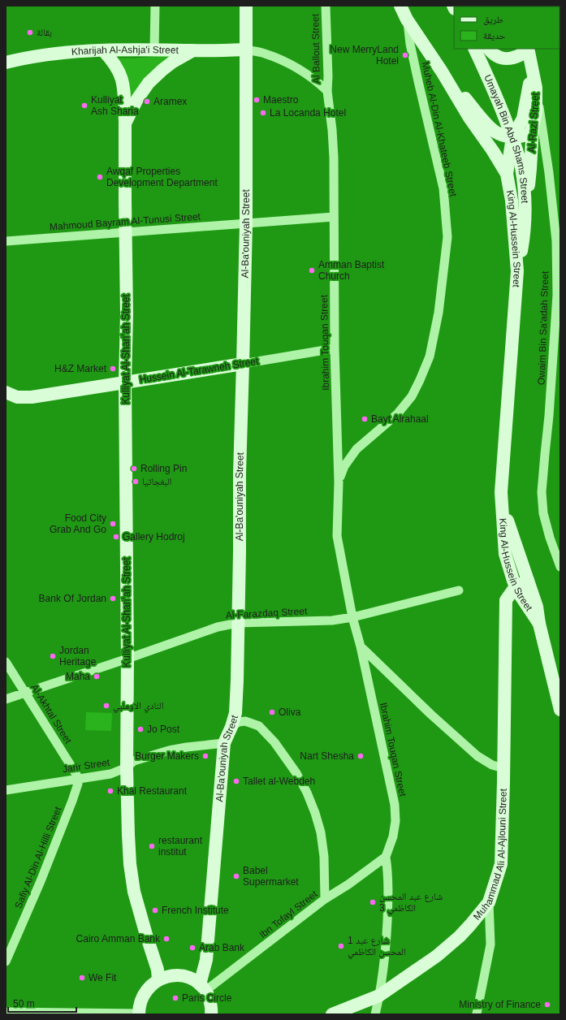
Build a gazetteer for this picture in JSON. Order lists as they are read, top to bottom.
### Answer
{
  "streets": {
    "street": [
      "Al Ballout Street",
      "Kharijah Al-Ashja'i Street",
      "Al-Razi Street",
      "Muheb Al-Din Al-Khateeb Street",
      "Umayah Bin Abd Shams Street",
      "Mahmoud Bayram Al-Tunusi Street",
      "Al-Ba'ouniyah Street",
      "King Al-Hussein Street",
      "Owaim Bin Sa'adah Street",
      "Ibrahim Touqan Street",
      "Kulliyat Al-Shariʻah Street",
      "Hussein Al-Tarawneh Street",
      "Al-Farazdaq Street",
      "Al-Akhtal Street",
      "Jarir Street",
      "Muhammad Ali Al-Ajlouni Street",
      "Safiy Al-Din Al-Hilli Street",
      "Ibn Tofayl Street"
    ]
  },
  "crossings": [
    ["Al Ballout Street", "Ibrahim Touqan Street"],
    ["Kharijah Al-Ashja'i Street", "Al-Ba'ouniyah Street"],
    ["Kharijah Al-Ashja'i Street", "Kulliyat Al-Shariʻah Street"],
    ["Al-Razi Street", "Umayah Bin Abd Shams Street"],
    ["Al-Razi Street", "King Al-Hussein Street"],
    ["Al-Razi Street", "Owaim Bin Sa'adah Street"],
    ["Muheb Al-Din Al-Khateeb Street", "King Al-Hussein Street"],
    ["Muheb Al-Din Al-Khateeb Street", "Ibrahim Touqan Street"],
    ["Umayah Bin Abd Shams Street", "King Al-Hussein Street"],
    ["Mahmoud Bayram Al-Tunusi Street", "Al-Ba'ouniyah Street"],
    ["Mahmoud Bayram Al-Tunusi Street", "Ibrahim Touqan Street"],
    ["Mahmoud Bayram Al-Tunusi Street", "Kulliyat Al-Shariʻah Street"],
    ["Al-Ba'ouniyah Street", "Hussein Al-Tarawneh Street"],
    ["Al-Ba'ouniyah Street", "Al-Farazdaq Street"],
    ["Al-Ba'ouniyah Street", "Jarir Street"],
    ["Al-Ba'ouniyah Street", "Ibn Tofayl Street"],
    ["King Al-Hussein Street", "Muhammad Ali Al-Ajlouni Street"],
    ["Ibrahim Touqan Street", "Hussein Al-Tarawneh Street"],
    ["Ibrahim Touqan Street", "Al-Farazdaq Street"],
    ["Ibrahim Touqan Street", "Ibn Tofayl Street"],
    ["Kulliyat Al-Shariʻah Street", "Hussein Al-Tarawneh Street"],
    ["Kulliyat Al-Shariʻah Street", "Al-Farazdaq Street"],
    ["Kulliyat Al-Shariʻah Street", "Jarir Street"],
    ["Al-Farazdaq Street", "Al-Akhtal Street"],
    ["Al-Akhtal Street", "Jarir Street"],
    ["Al-Akhtal Street", "Safiy Al-Din Al-Hilli Street"],
    ["Jarir Street", "Safiy Al-Din Al-Hilli Street"]
  ],
  "places": [
    "بقالة",
    "New MerryLand Hotel",
    "Maestro",
    "Aramex",
    "Kulliyat Ash Sharia",
    "La Locanda Hotel",
    "Awqaf Properties Development Department",
    "Amman Baptist Church",
    "H&Z Market",
    "Bayt Alrahaal",
    "Rolling Pin",
    "البغجاتيا",
    "Food City Grab And Go",
    "Gallery Hodroj",
    "Bank Of Jordan",
    "Jordan Heritage",
    "Maha",
    "النادي الاوملبي",
    "Oliva",
    "Jo Post",
    "Burger Makers",
    "Nart Shesha",
    "Tallet al-Webdeh",
    "Khal Restaurant",
    "restaurant institut",
    "Babel Supermarket",
    "شارع عبد المحسن الكاظمي 3",
    "French Institute",
    "Cairo Amman Bank",
    "1 شارع عبد المحسن الكاظمي",
    "Arab Bank",
    "We Fit",
    "Paris Circle",
    "Ministry of Finance"
  ],
  "legend": ["طريق", "حديقة"],
  "scale_bar": "50 m"
}
